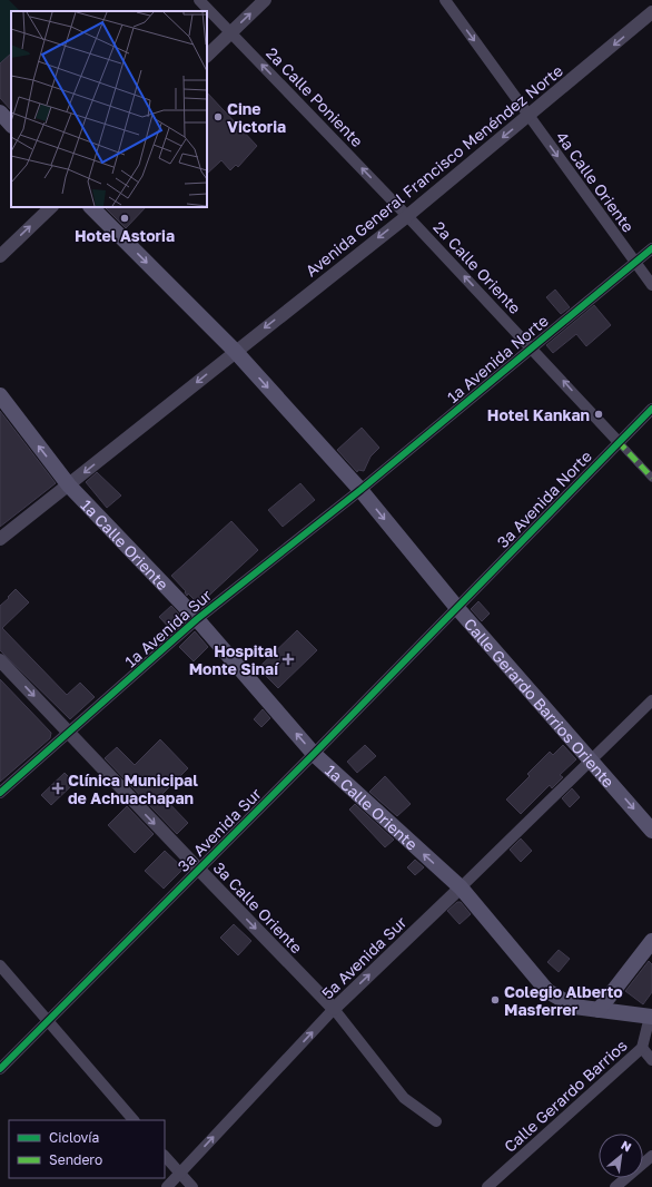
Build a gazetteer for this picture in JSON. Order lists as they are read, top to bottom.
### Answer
{
  "streets": {
    "main road": ["1a Calle Oriente", "Calle Gerardo Barrios Oriente"],
    "street": [
      "2a Calle Poniente",
      "Avenida General Francisco Menéndez Norte",
      "4a Calle Oriente",
      "2a Calle Oriente",
      "1a Avenida Norte",
      "3a Avenida Norte",
      "1a Avenida Sur",
      "3a Avenida Sur",
      "3a Calle Oriente",
      "5a Avenida Sur",
      "Calle Gerardo Barrios"
    ]
  },
  "crossings": [
    ["2a Calle Poniente", "Avenida General Francisco Menéndez Norte"],
    ["2a Calle Poniente", "2a Calle Oriente"],
    ["Avenida General Francisco Menéndez Norte", "4a Calle Oriente"],
    ["Avenida General Francisco Menéndez Norte", "2a Calle Oriente"],
    ["Avenida General Francisco Menéndez Norte", "1a Calle Oriente"],
    ["Avenida General Francisco Menéndez Norte", "Calle Gerardo Barrios Oriente"],
    ["4a Calle Oriente", "1a Avenida Norte"],
    ["2a Calle Oriente", "1a Avenida Norte"],
    ["2a Calle Oriente", "3a Avenida Norte"],
    ["1a Avenida Norte", "1a Avenida Sur"],
    ["1a Avenida Norte", "Calle Gerardo Barrios Oriente"],
    ["3a Avenida Norte", "Calle Gerardo Barrios Oriente"],
    ["3a Avenida Norte", "3a Avenida Sur"],
    ["1a Calle Oriente", "1a Avenida Sur"],
    ["1a Calle Oriente", "3a Avenida Sur"],
    ["1a Calle Oriente", "5a Avenida Sur"],
    ["1a Calle Oriente", "Calle Gerardo Barrios"],
    ["1a Avenida Sur", "Calle Gerardo Barrios Oriente"],
    ["1a Avenida Sur", "3a Calle Oriente"],
    ["Calle Gerardo Barrios Oriente", "3a Avenida Sur"],
    ["Calle Gerardo Barrios Oriente", "5a Avenida Sur"],
    ["3a Avenida Sur", "3a Calle Oriente"],
    ["3a Calle Oriente", "5a Avenida Sur"]
  ],
  "one_way": [
    "2a Calle Poniente",
    "Avenida General Francisco Menéndez Norte",
    "4a Calle Oriente",
    "2a Calle Oriente",
    "1a Calle Oriente",
    "Calle Gerardo Barrios Oriente",
    "3a Calle Oriente",
    "5a Avenida Sur"
  ],
  "places": {
    "other": [
      "Cine Victoria",
      "Hotel Astoria",
      "Hotel Kankan",
      "Colegio Alberto Masferrer"
    ],
    "health": ["Hospital Monte Sinaí", "Clínica Municipal de Achuachapan"]
  },
  "legend": ["Ciclovía", "Sendero"],
  "north": "top right"
}
